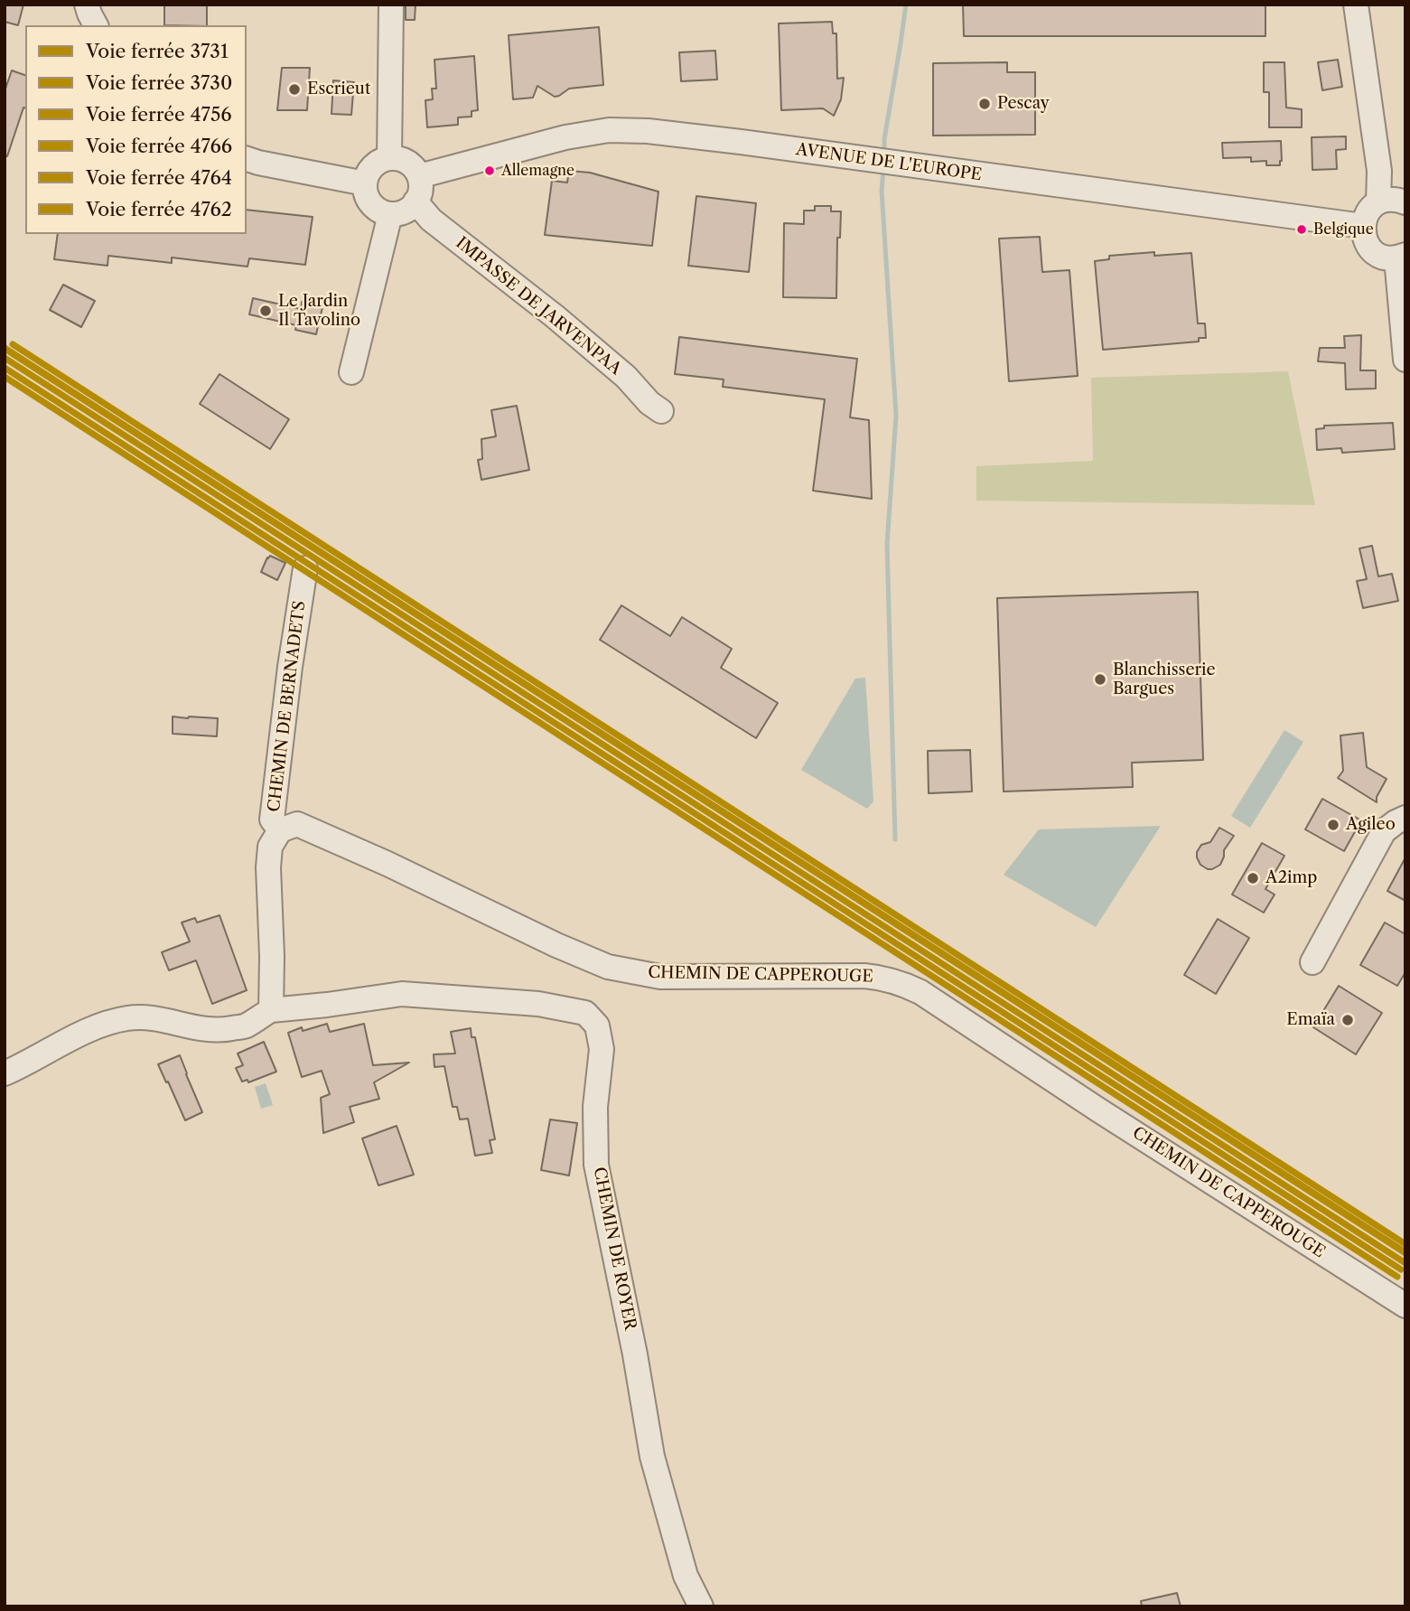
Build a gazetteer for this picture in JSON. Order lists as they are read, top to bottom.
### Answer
{
  "streets": {
    "street": [
      "AVENUE DE L'EUROPE",
      "IMPASSE DE JARVENPAA",
      "CHEMIN DE BERNADETS",
      "CHEMIN DE CAPPEROUGE",
      "CHEMIN DE ROYER"
    ]
  },
  "crossings": [
    ["AVENUE DE L'EUROPE", "IMPASSE DE JARVENPAA"],
    ["CHEMIN DE BERNADETS", "CHEMIN DE CAPPEROUGE"],
    ["CHEMIN DE BERNADETS", "CHEMIN DE ROYER"]
  ],
  "places": [
    "Escrieut",
    "Pescay",
    "Allemagne",
    "Belgique",
    "Le Jardin Il Tavolino",
    "Blanchisserie Bargues",
    "Agileo",
    "A2imp",
    "Emaïa"
  ],
  "lines": [
    "rail line 4762",
    "rail line 3731",
    "rail line 4766",
    "rail line 3730",
    "rail line 4756",
    "rail line 4764"
  ],
  "legend": [
    "Voie ferrée 3731",
    "Voie ferrée 3730",
    "Voie ferrée 4756",
    "Voie ferrée 4766",
    "Voie ferrée 4764",
    "Voie ferrée 4762"
  ]
}
